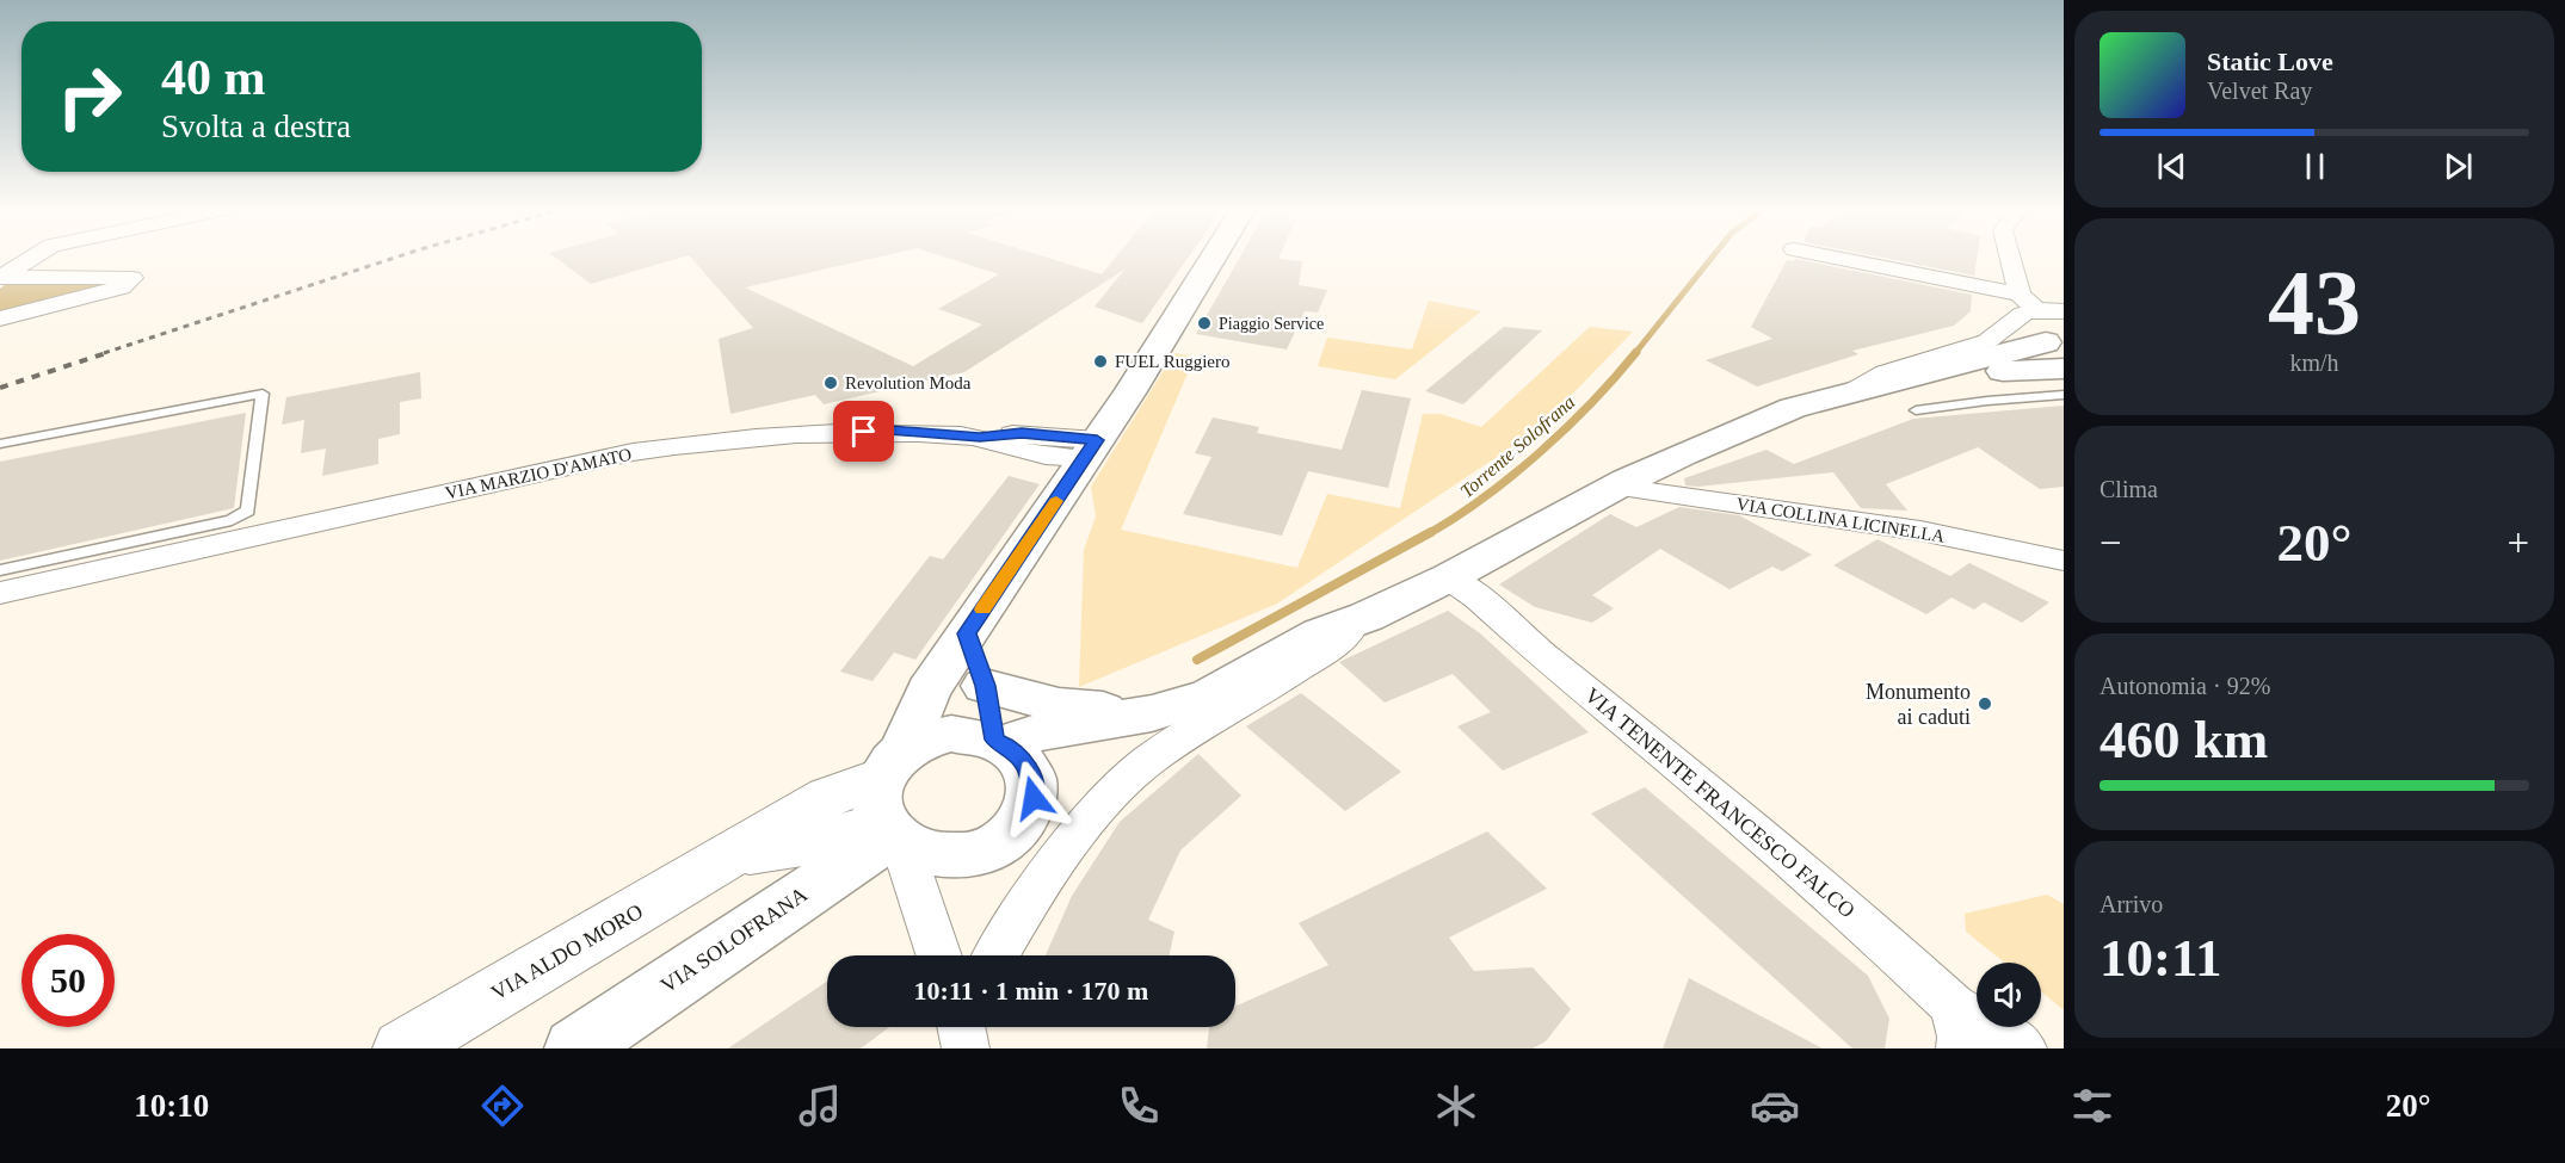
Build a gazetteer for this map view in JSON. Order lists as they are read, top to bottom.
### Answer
{
  "streets": {
    "main road": ["VIA SOLOFRANA"],
    "street": [
      "VIA MARZIO D'AMATO",
      "VIA COLLINA LICINELLA",
      "VIA TENENTE FRANCESCO FALCO",
      "VIA ALDO MORO"
    ]
  },
  "crossings": [
    ["VIA SOLOFRANA", "VIA ALDO MORO"]
  ],
  "water": ["Torrente Solofrana"],
  "places": [
    "Piaggio Service",
    "FUEL Ruggiero",
    "Revolution Moda",
    "Monumento ai caduti"
  ],
  "page": {
    "turn": ["40 m", "Svolta a destra"],
    "song": ["Static Love", "Velvet Ray"],
    "tile": [
      ["43", "km/h"],
      "Clima",
      ["Autonomia · 92%", "460 km"],
      ["Arrivo", "10:11"]
    ],
    "heat": ["−", "20°", "+"],
    "limit": "50",
    "trip": "10:11 · 1 min · 170 m",
    "tabs": ["10:10", "20°"]
  }
}
